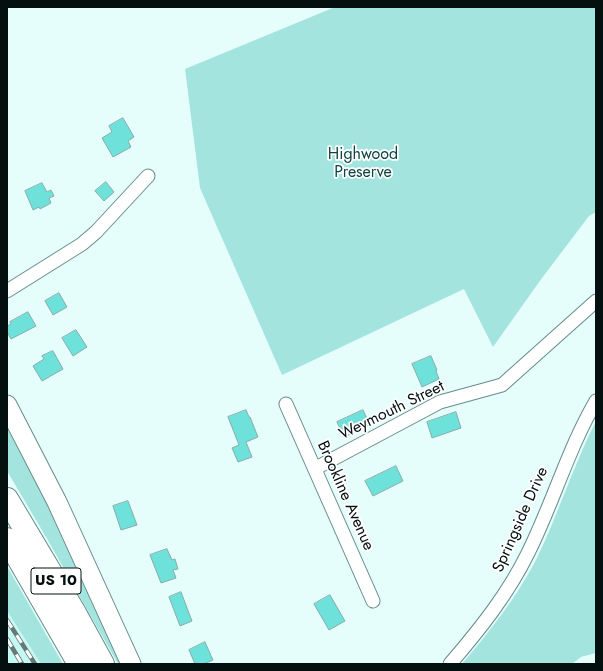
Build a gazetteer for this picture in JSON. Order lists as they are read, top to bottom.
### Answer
{
  "streets": {
    "highway": ["US 10"],
    "street": ["Weymouth Street", "Brookline Avenue", "Springside Drive"]
  },
  "crossings": [
    ["Weymouth Street", "Brookline Avenue"]
  ],
  "parks": ["Highwood Preserve"]
}
